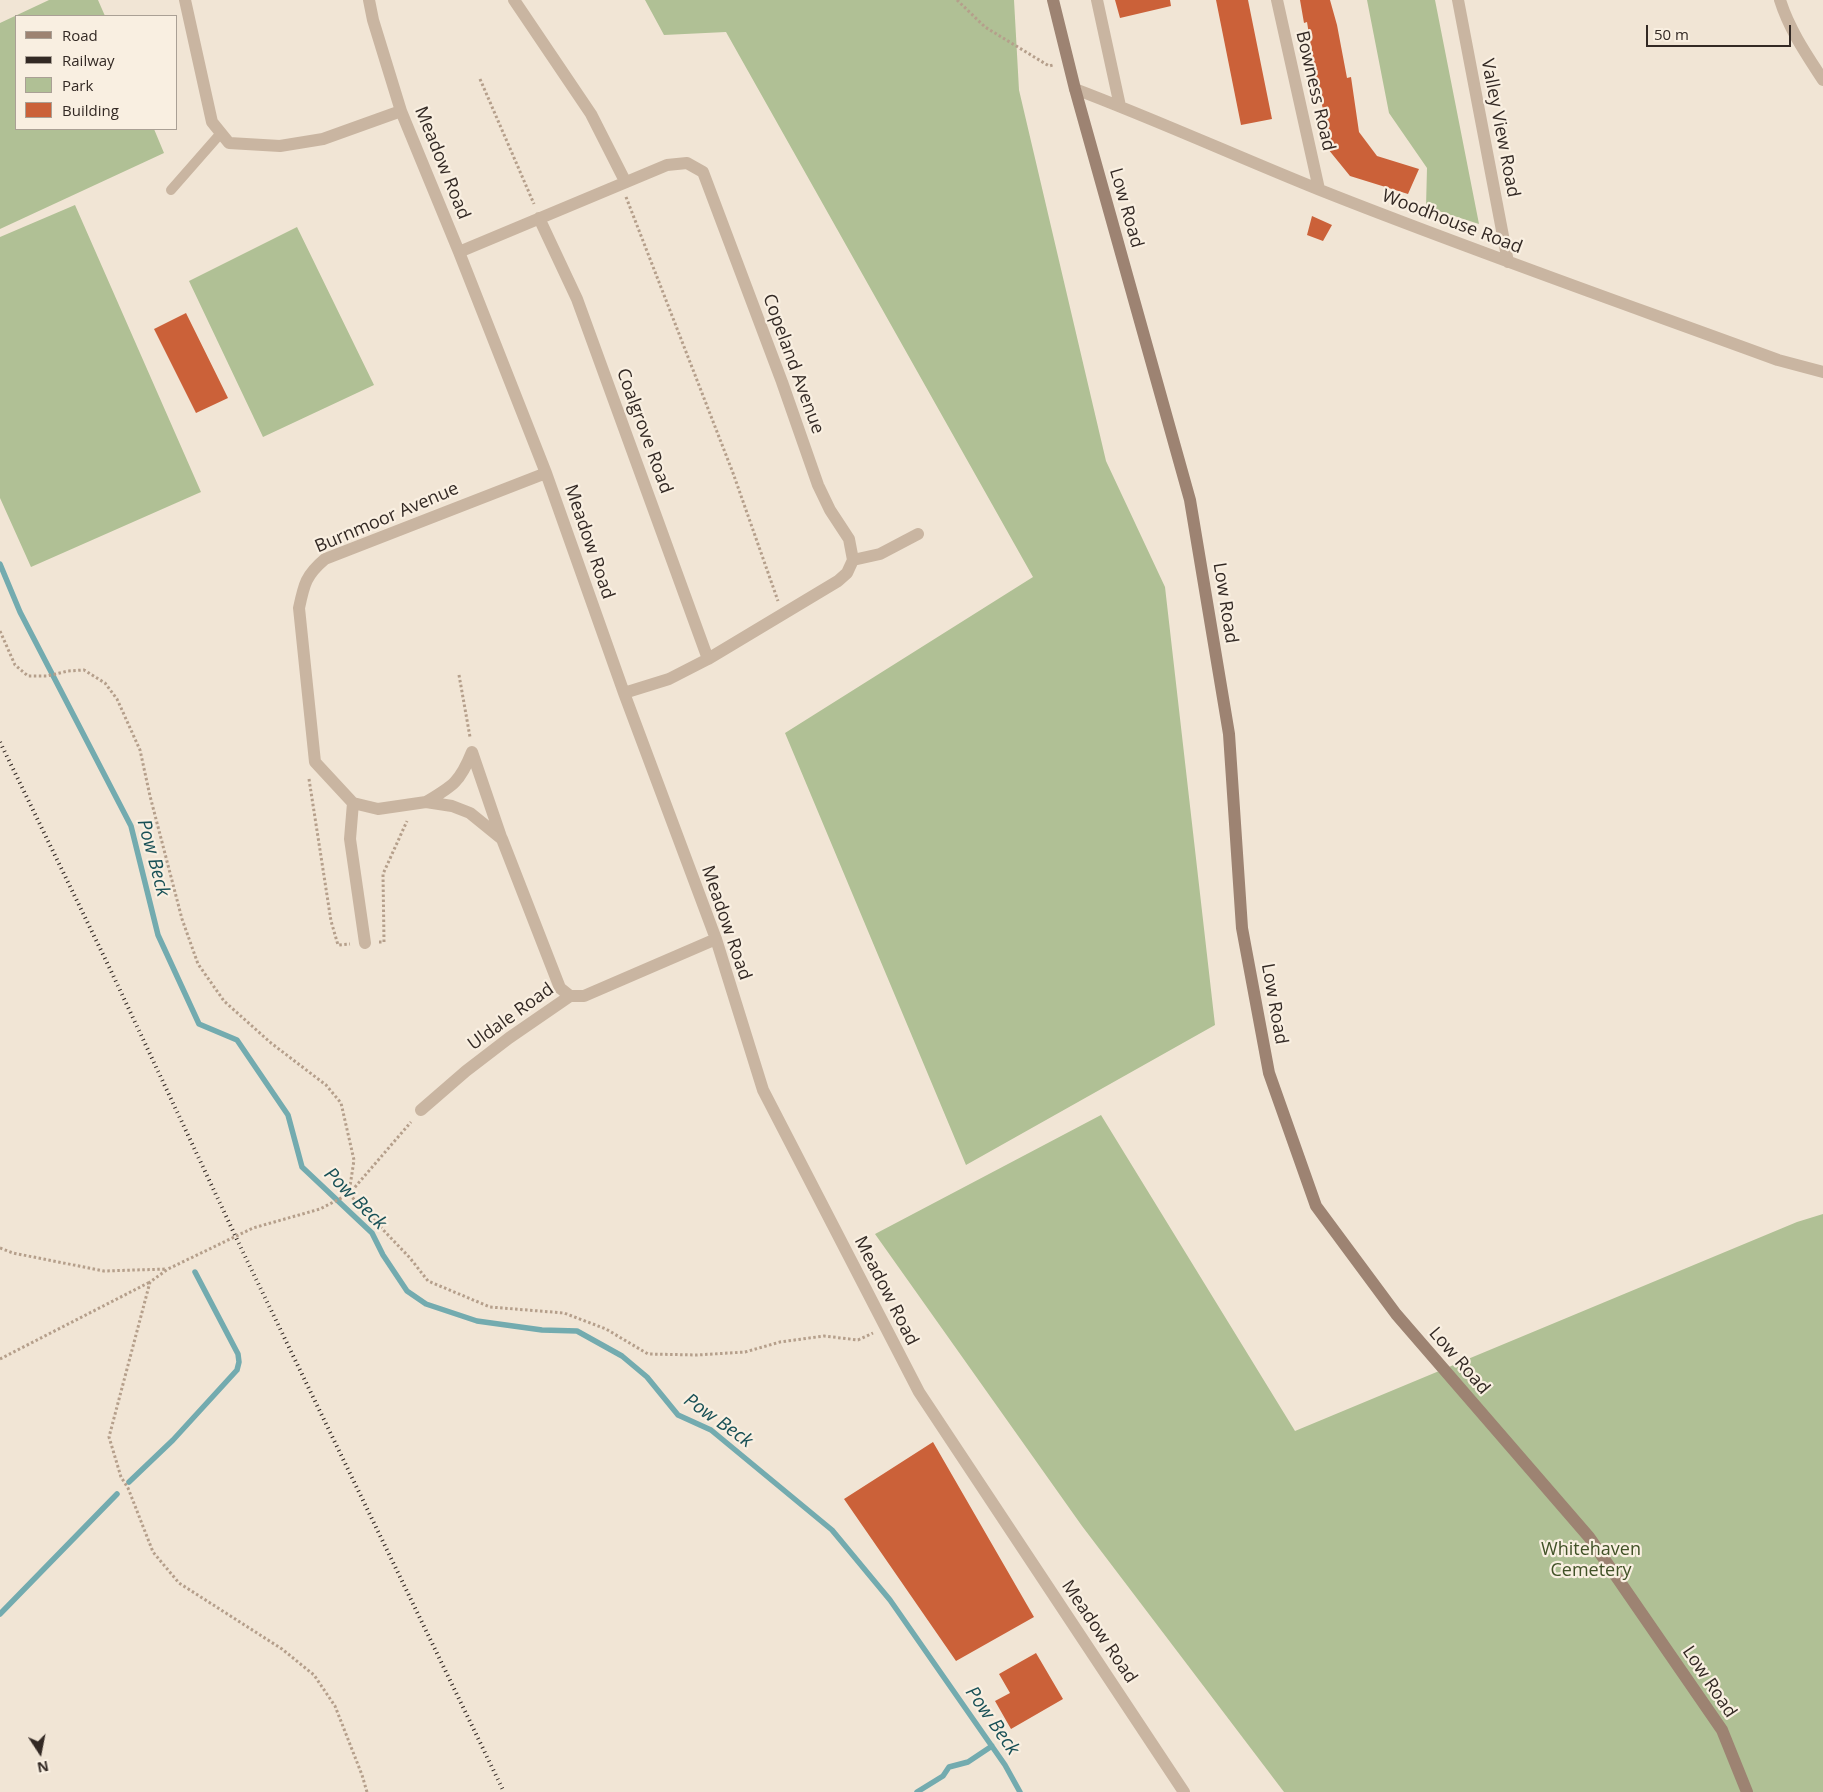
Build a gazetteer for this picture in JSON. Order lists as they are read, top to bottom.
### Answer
{
  "streets": {
    "main road": ["Low Road"],
    "street": [
      "Bowness Road",
      "Valley View Road",
      "Meadow Road",
      "Woodhouse Road",
      "Copeland Avenue",
      "Coalgrove Road",
      "Burnmoor Avenue",
      "Uldale Road"
    ]
  },
  "crossings": [
    ["Bowness Road", "Woodhouse Road"],
    ["Valley View Road", "Woodhouse Road"],
    ["Meadow Road", "Copeland Avenue"],
    ["Meadow Road", "Burnmoor Avenue"],
    ["Meadow Road", "Uldale Road"],
    ["Low Road", "Woodhouse Road"],
    ["Copeland Avenue", "Coalgrove Road"]
  ],
  "water": ["Pow Beck"],
  "parks": ["Whitehaven Cemetery"],
  "legend": [
    "Road",
    "Railway",
    "Park",
    "Building"
  ],
  "scale_bar": "50 m",
  "north": "bottom"
}
